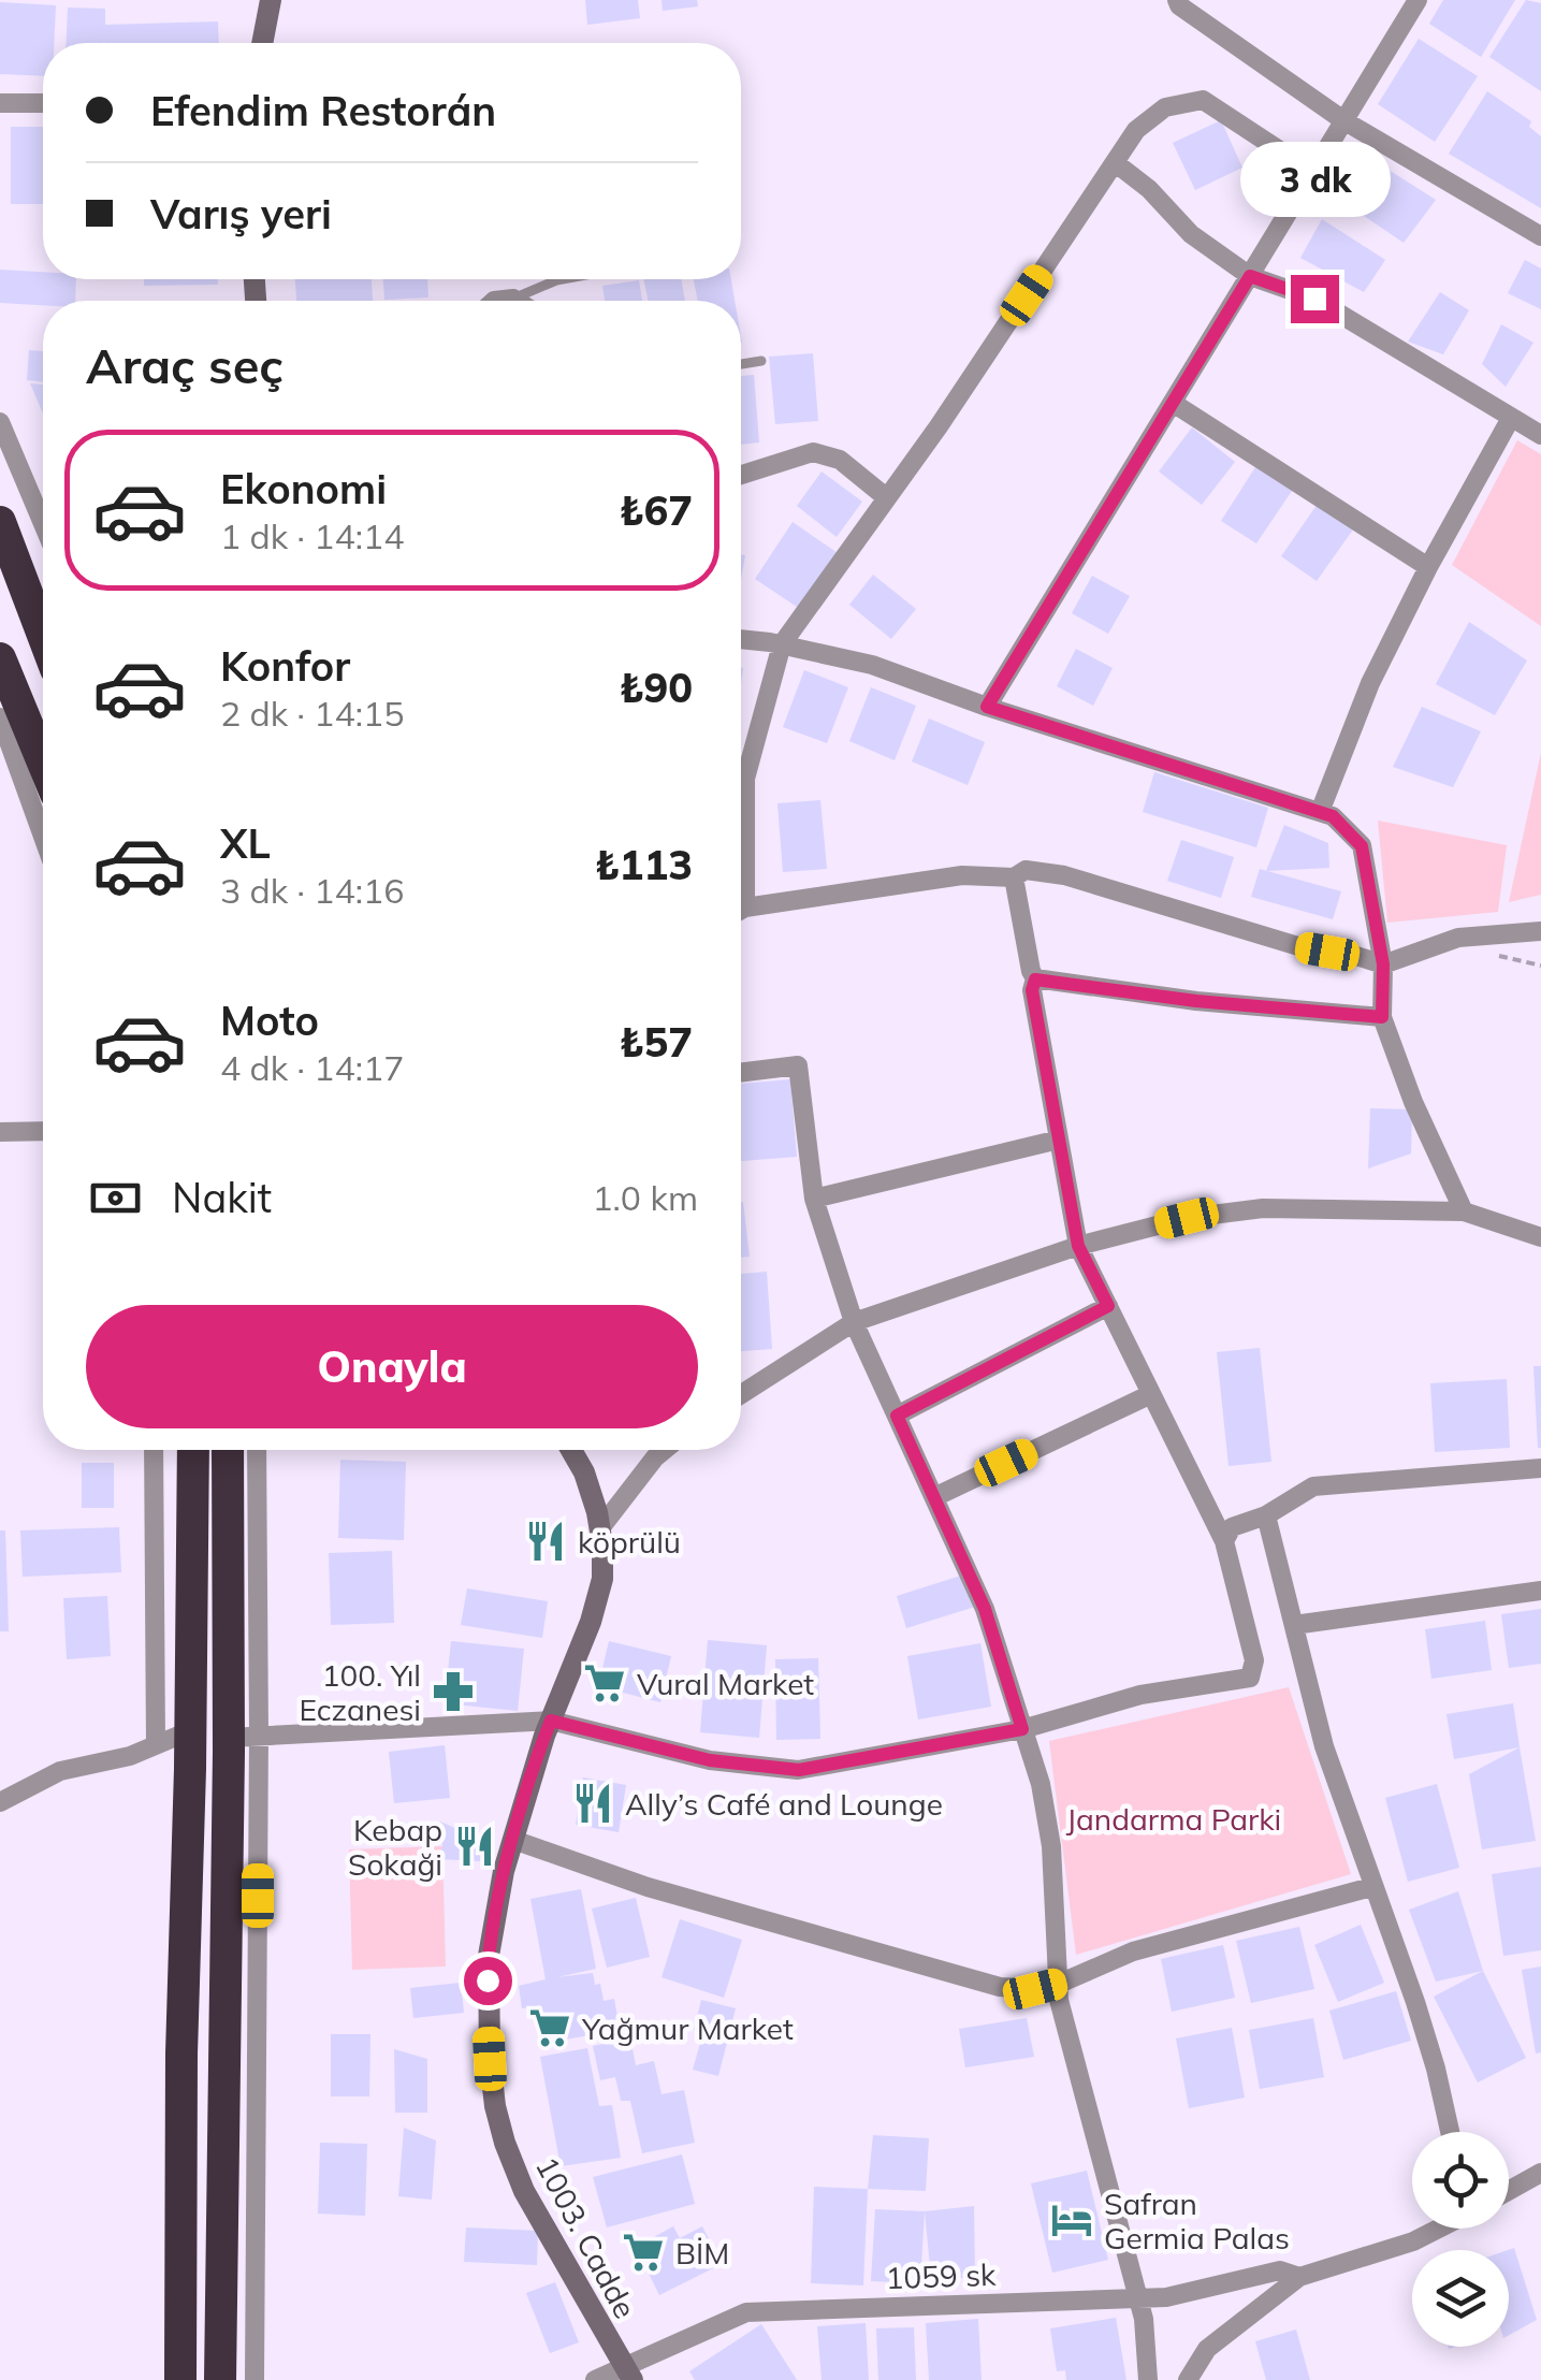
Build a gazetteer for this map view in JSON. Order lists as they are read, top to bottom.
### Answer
{
  "streets": {
    "main road": ["1003. Cadde"],
    "street": ["1059 sk"]
  },
  "crossings": [
    ["1003. Cadde", "1059 sk"]
  ],
  "parks": ["Jandarma Parki"],
  "places": {
    "restaurant": ["köprülü", "Ally’s Café and Lounge", "Kebap Sokaği"],
    "supermarket": ["Vural Market", "Yağmur Market", "BİM"],
    "pharmacy": ["100. Yıl Eczanesi"],
    "hotel": ["Safran Germia Palas"]
  },
  "page": {
    "banner": ["Efendim Restorán", "Varış yeri"],
    "bubble": "3 dk",
    "heading": "Araç seç",
    "list": [
      {
        "name": "Ekonomi",
        "note": "1 dk · 14:14",
        "value": "₺67"
      },
      {
        "name": "Konfor",
        "note": "2 dk · 14:15",
        "value": "₺90"
      },
      {
        "name": "XL",
        "note": "3 dk · 14:16",
        "value": "₺113"
      },
      {
        "name": "Moto",
        "note": "4 dk · 14:17",
        "value": "₺57"
      }
    ],
    "pay": ["Nakit", "1.0 km"],
    "buttons": "Onayla"
  }
}
